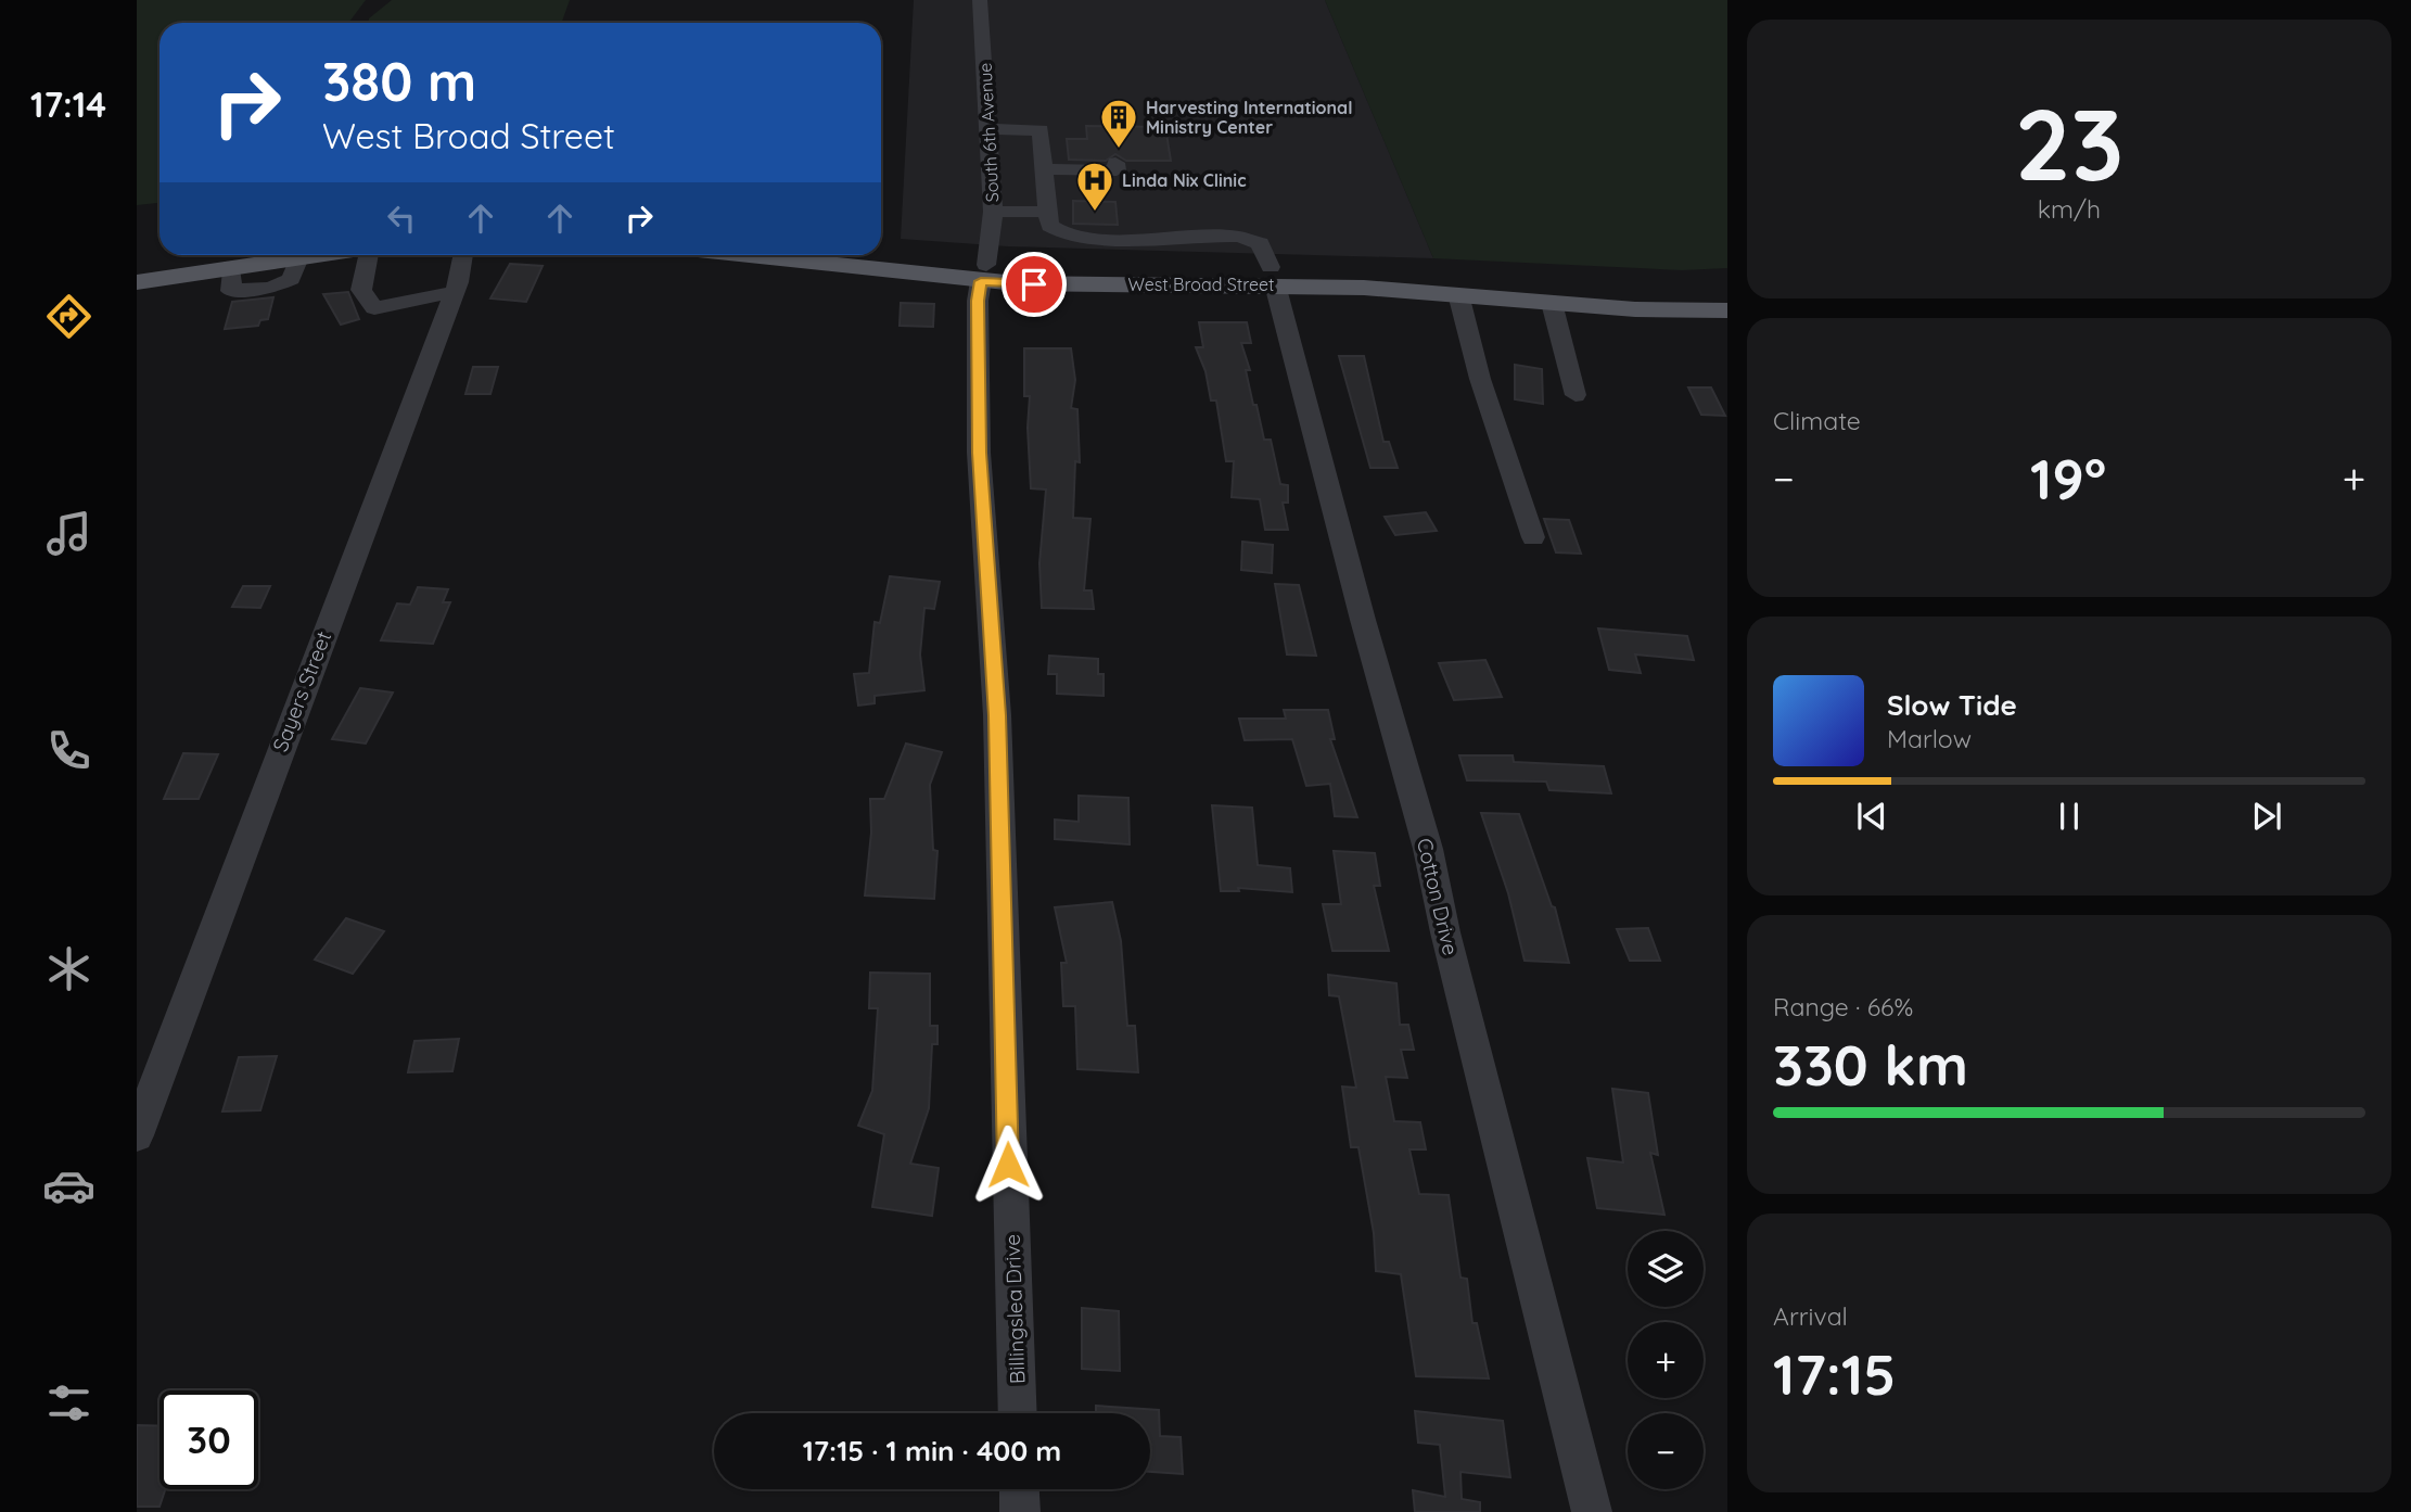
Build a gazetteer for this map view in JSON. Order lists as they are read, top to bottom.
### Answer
{
  "streets": {
    "main road": ["West Broad Street"],
    "street": [
      "South 6th Avenue",
      "Sayers Street",
      "Cotton Drive",
      "Billingslea Drive"
    ]
  },
  "crossings": [
    ["South 6th Avenue", "West Broad Street"],
    ["South 6th Avenue", "Billingslea Drive"],
    ["West Broad Street", "Cotton Drive"],
    ["West Broad Street", "Billingslea Drive"]
  ],
  "places": {
    "building": ["Harvesting International Ministry Center"],
    "hospital": ["Linda Nix Clinic"]
  },
  "page": {
    "tabs": "17:14",
    "tile": [
      ["23", "km/h"],
      "Climate",
      ["Range · 66%", "330 km"],
      ["Arrival", "17:15"]
    ],
    "turn": ["380 m", "West Broad Street"],
    "heat": ["−", "19°", "+"],
    "song": ["Slow Tide", "Marlow"],
    "map_buttons": ["+", "−"],
    "limit": "30",
    "trip": "17:15 · 1 min · 400 m"
  }
}
